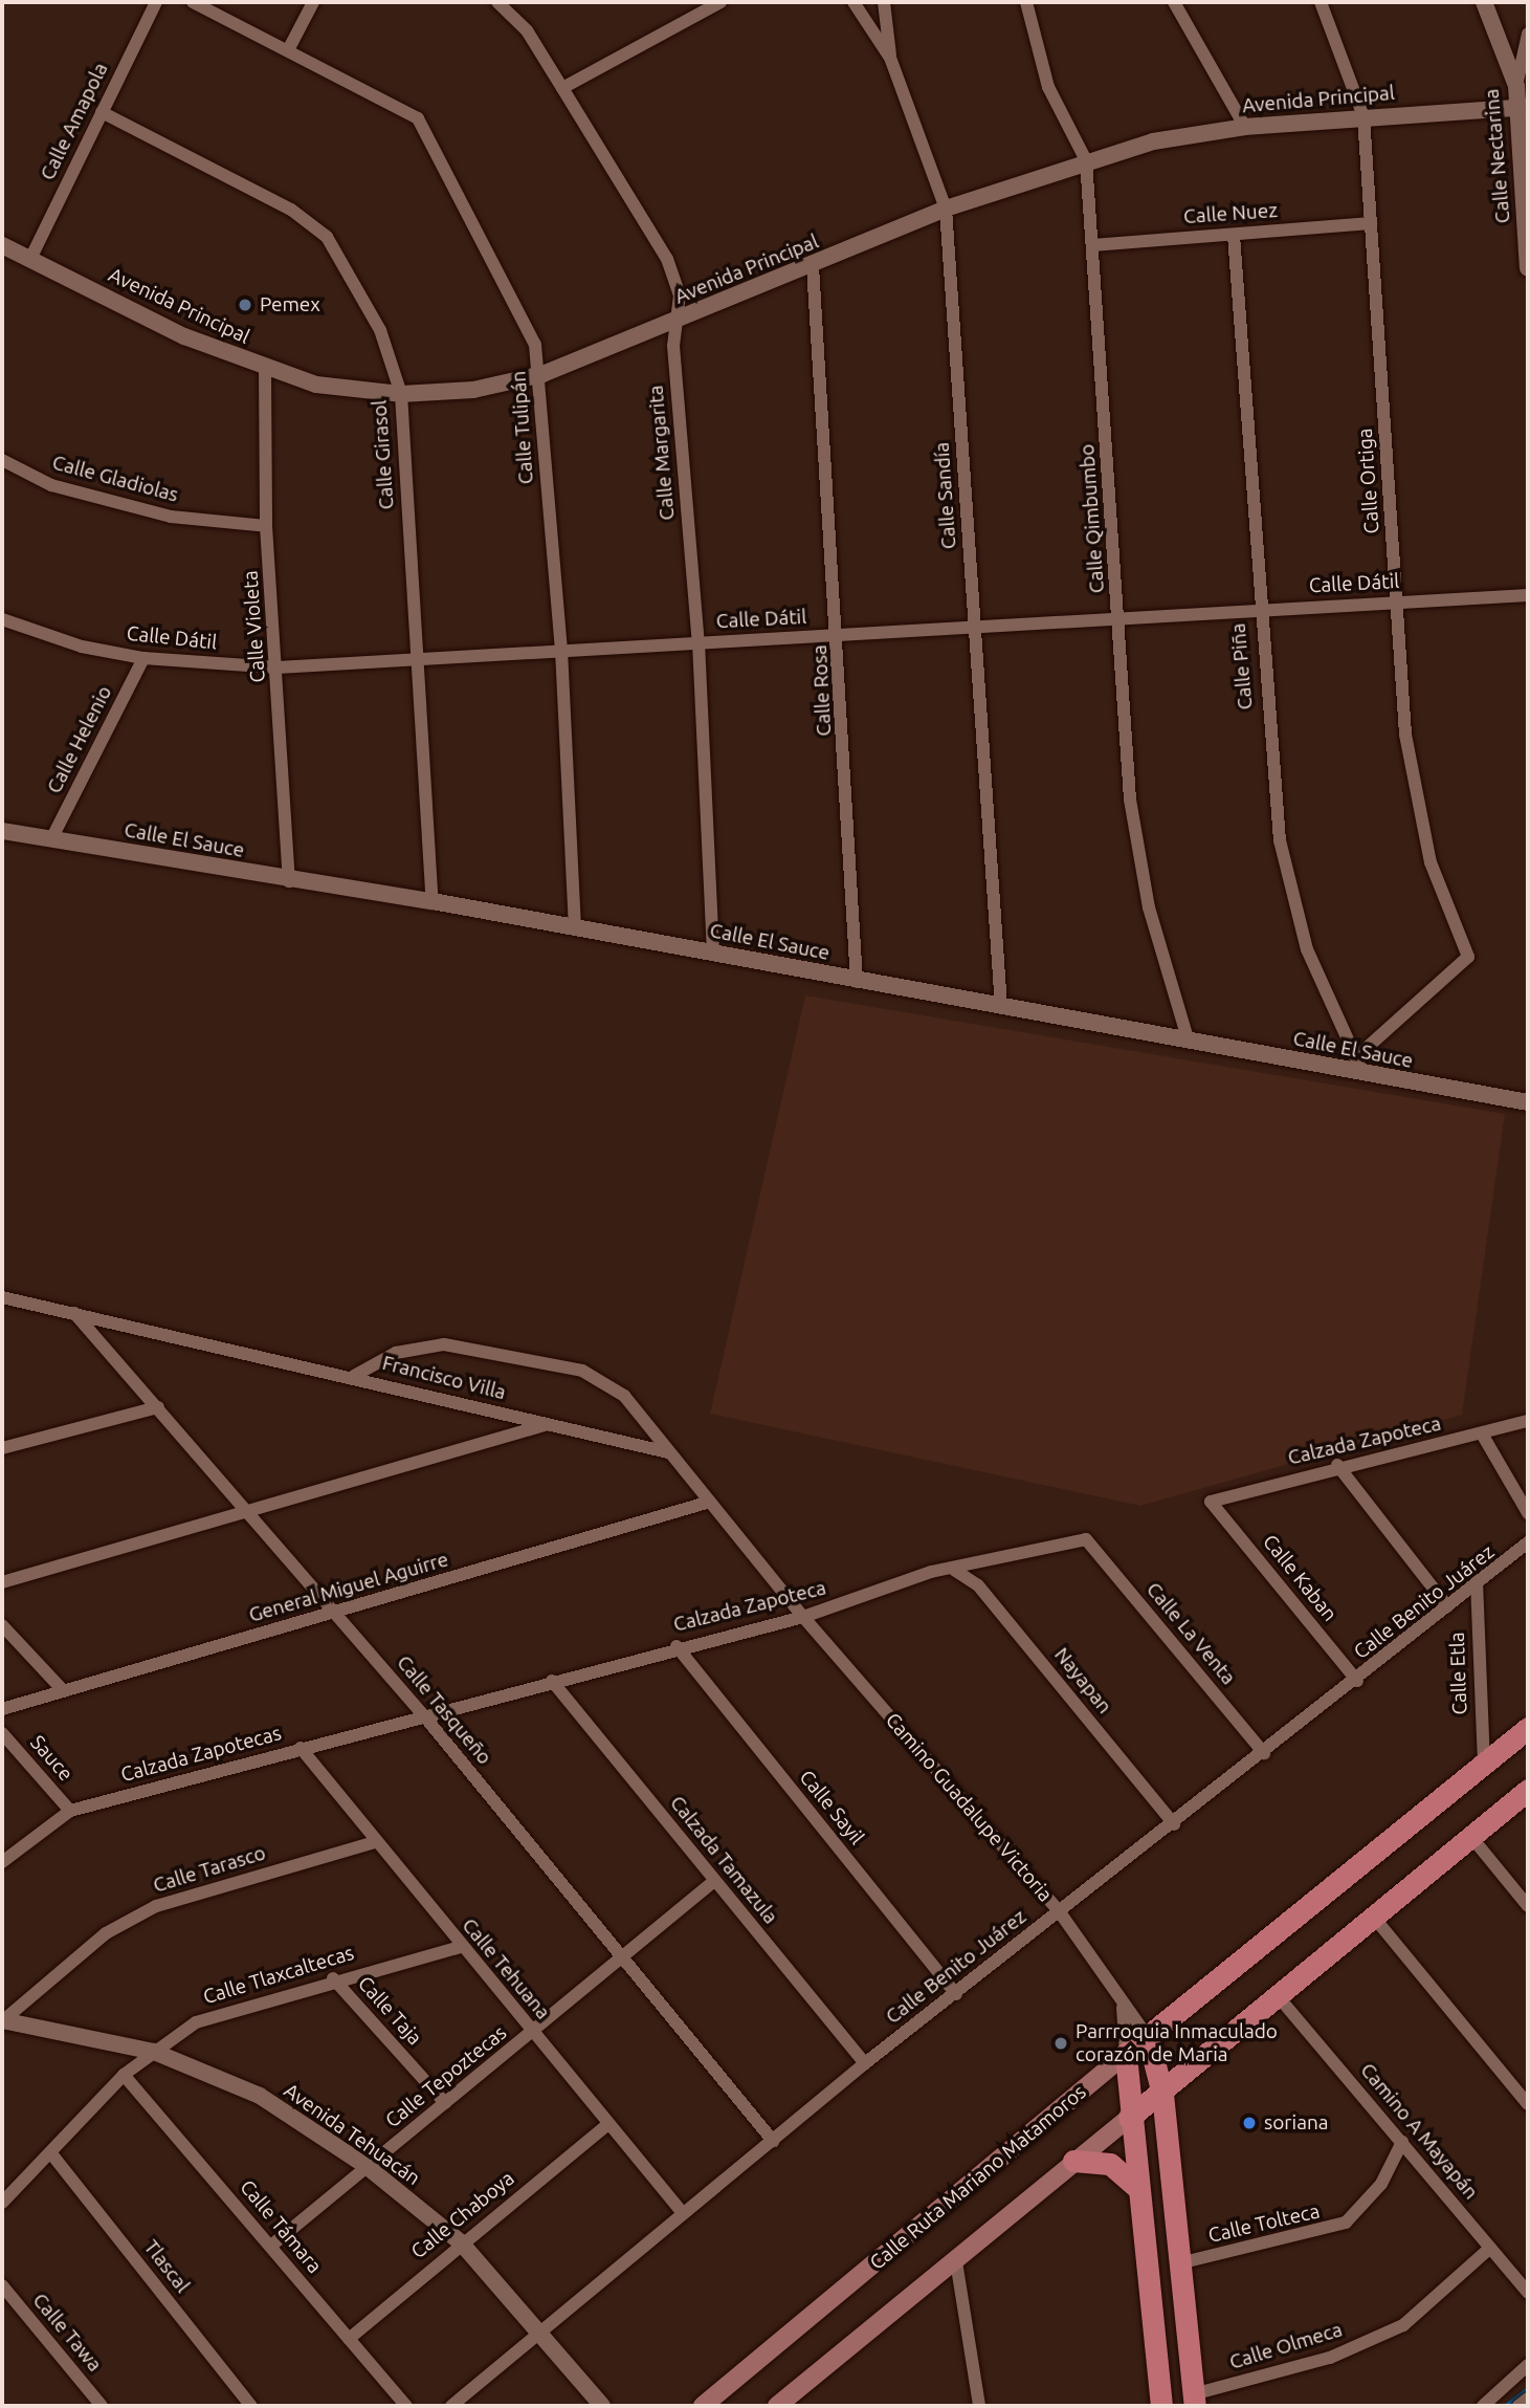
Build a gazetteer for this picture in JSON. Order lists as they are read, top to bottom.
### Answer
{
  "streets": {
    "main road": ["Camino Guadalupe Victoria", "Calle Ruta Mariano Matamoros"],
    "street": [
      "Avenida Principal",
      "Calle Amapola",
      "Calle Nectarina",
      "Calle Nuez",
      "Calle Tulipán",
      "Calle Margarita",
      "Calle Girasol",
      "Calle Gladiolas",
      "Calle Ortiga",
      "Calle Sandía",
      "Calle Qimbumbo",
      "Calle Dátil",
      "Calle Violeta",
      "Calle Piña",
      "Calle Rosa",
      "Calle Helenio",
      "Calle El Sauce",
      "Francisco Villa",
      "Calzada Zapoteca",
      "Calle Kaban",
      "General Miguel Aguirre",
      "Calle Benito Juárez",
      "Calle La Venta",
      "Calle Etla",
      "Nayapan",
      "Calle Tasqueño",
      "Calzada Zapotecas",
      "Sauce",
      "Calle Sayil",
      "Calzada Tamazula",
      "Calle Tarasco",
      "Calle Tehuana",
      "Calle Tlaxcaltecas",
      "Calle Taja",
      "Calle Tepoztecas",
      "Camino A Mayapán",
      "Avenida Tehuacán",
      "Calle Chaboya",
      "Calle Tolteca",
      "Calle Támara",
      "Tlascal",
      "Calle Tawa",
      "Calle Olmeca"
    ]
  },
  "crossings": [
    ["Avenida Principal", "Calle Amapola"],
    ["Avenida Principal", "Calle Nectarina"],
    ["Avenida Principal", "Calle Tulipán"],
    ["Avenida Principal", "Calle Margarita"],
    ["Avenida Principal", "Calle Girasol"],
    ["Avenida Principal", "Calle Ortiga"],
    ["Avenida Principal", "Calle Sandía"],
    ["Avenida Principal", "Calle Qimbumbo"],
    ["Avenida Principal", "Calle Violeta"],
    ["Avenida Principal", "Calle Rosa"],
    ["Calle Amapola", "Calle Girasol"],
    ["Calle Nuez", "Calle Ortiga"],
    ["Calle Nuez", "Calle Qimbumbo"],
    ["Calle Nuez", "Calle Piña"],
    ["Calle Tulipán", "Calle Dátil"],
    ["Calle Tulipán", "Calle El Sauce"],
    ["Calle Margarita", "Calle Dátil"],
    ["Calle Margarita", "Calle El Sauce"],
    ["Calle Girasol", "Calle Dátil"],
    ["Calle Girasol", "Calle El Sauce"],
    ["Calle Gladiolas", "Calle Violeta"],
    ["Calle Ortiga", "Calle Dátil"],
    ["Calle Ortiga", "Calle Piña"],
    ["Calle Sandía", "Calle Dátil"],
    ["Calle Sandía", "Calle El Sauce"],
    ["Calle Qimbumbo", "Calle Dátil"],
    ["Calle Qimbumbo", "Calle El Sauce"],
    ["Calle Dátil", "Calle Violeta"],
    ["Calle Dátil", "Calle Piña"],
    ["Calle Dátil", "Calle Rosa"],
    ["Calle Dátil", "Calle Helenio"],
    ["Calle Violeta", "Calle El Sauce"],
    ["Calle Piña", "Calle El Sauce"],
    ["Calle Rosa", "Calle El Sauce"],
    ["Calle Helenio", "Calle El Sauce"],
    ["Francisco Villa", "Calle Tasqueño"],
    ["Calzada Zapoteca", "Calle Kaban"],
    ["Calzada Zapoteca", "Calle La Venta"],
    ["Calzada Zapoteca", "Nayapan"],
    ["Calzada Zapoteca", "Calle Tasqueño"],
    ["Calzada Zapoteca", "Calzada Zapotecas"],
    ["Calzada Zapoteca", "Calle Sayil"],
    ["Calzada Zapoteca", "Camino Guadalupe Victoria"],
    ["Calzada Zapoteca", "Calzada Tamazula"],
    ["Calle Kaban", "Calle Benito Juárez"],
    ["General Miguel Aguirre", "Calle Tasqueño"],
    ["Calle Benito Juárez", "Calle La Venta"],
    ["Calle Benito Juárez", "Calle Etla"],
    ["Calle Benito Juárez", "Nayapan"],
    ["Calle Benito Juárez", "Calle Tasqueño"],
    ["Calle Benito Juárez", "Calle Sayil"],
    ["Calle Benito Juárez", "Camino Guadalupe Victoria"],
    ["Calle Benito Juárez", "Calzada Tamazula"],
    ["Calle Benito Juárez", "Calle Tehuana"],
    ["Calle Benito Juárez", "Avenida Tehuacán"],
    ["Calle Etla", "Calle Ruta Mariano Matamoros"],
    ["Calle Tasqueño", "Calzada Zapotecas"],
    ["Calle Tasqueño", "Calle Tepoztecas"],
    ["Calzada Zapotecas", "Sauce"],
    ["Calzada Zapotecas", "Calle Tehuana"],
    ["Camino Guadalupe Victoria", "Calle Ruta Mariano Matamoros"],
    ["Camino Guadalupe Victoria", "Calle Tolteca"],
    ["Camino Guadalupe Victoria", "Calle Olmeca"],
    ["Calzada Tamazula", "Calle Tepoztecas"],
    ["Calle Tarasco", "Calle Tehuana"],
    ["Calle Tarasco", "Avenida Tehuacán"],
    ["Calle Tehuana", "Calle Tlaxcaltecas"],
    ["Calle Tehuana", "Calle Tepoztecas"],
    ["Calle Tehuana", "Calle Chaboya"],
    ["Calle Tlaxcaltecas", "Calle Taja"],
    ["Calle Tlaxcaltecas", "Avenida Tehuacán"],
    ["Calle Tlaxcaltecas", "Calle Támara"],
    ["Calle Tlaxcaltecas", "Tlascal"],
    ["Calle Taja", "Calle Tepoztecas"],
    ["Calle Tepoztecas", "Avenida Tehuacán"],
    ["Calle Tepoztecas", "Calle Támara"],
    ["Camino A Mayapán", "Calle Tolteca"],
    ["Camino A Mayapán", "Calle Olmeca"],
    ["Avenida Tehuacán", "Calle Chaboya"],
    ["Calle Chaboya", "Calle Támara"]
  ],
  "places": ["Pemex", "Parrroquia Inmaculado corazón de Maria", "soriana"]
}
